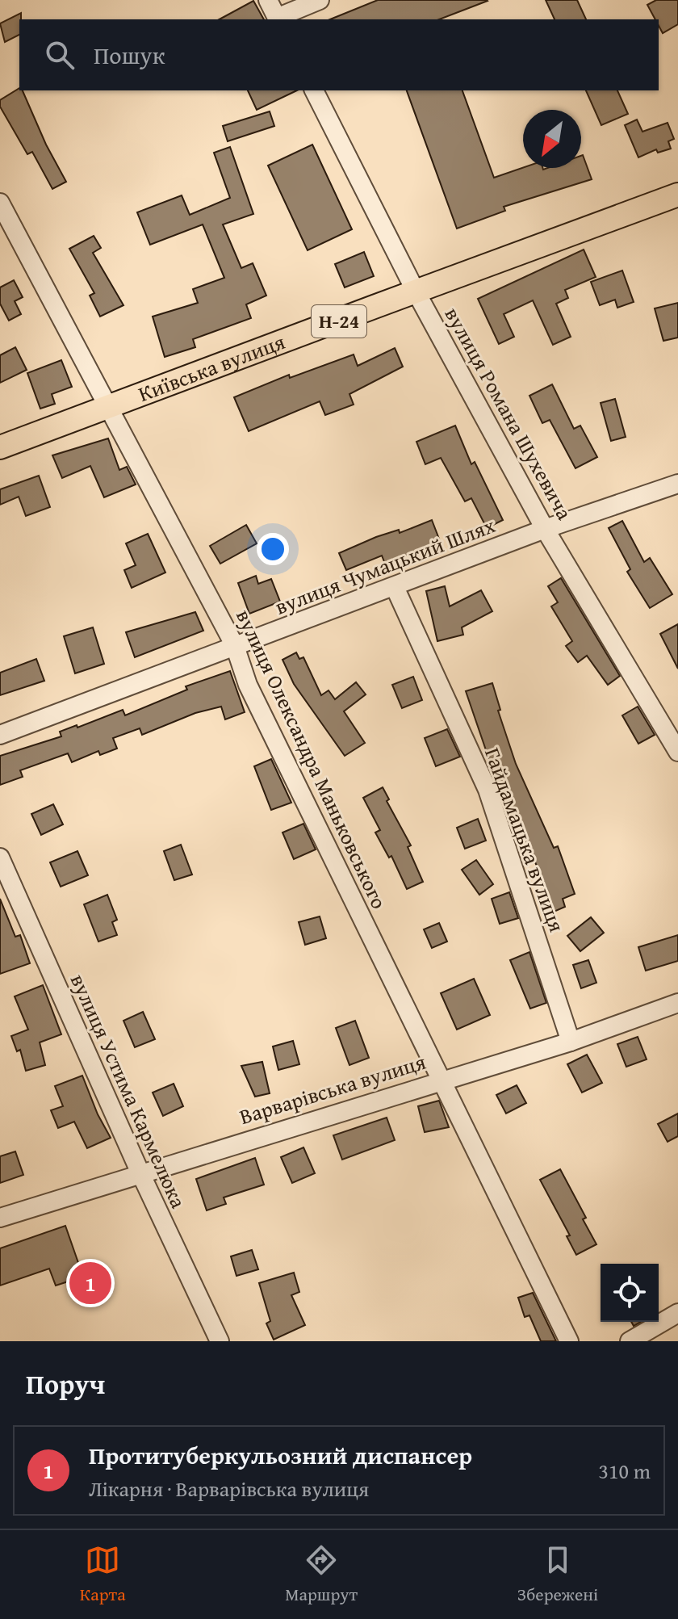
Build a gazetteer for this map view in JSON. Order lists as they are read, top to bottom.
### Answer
{
  "streets": {
    "main road": ["Н-24", "Київська вулиця"],
    "street": [
      "вулиця Романа Шухевича",
      "вулиця Чумацький Шлях",
      "вулиця Олександра Маньковського",
      "Гайдамацька вулиця",
      "Варварівська вулиця",
      "вулиця Устима Кармелюка"
    ]
  },
  "crossings": [
    ["Київська вулиця", "вулиця Романа Шухевича"],
    ["Київська вулиця", "вулиця Олександра Маньковського"],
    ["вулиця Романа Шухевича", "вулиця Чумацький Шлях"],
    ["вулиця Чумацький Шлях", "вулиця Олександра Маньковського"],
    ["вулиця Чумацький Шлях", "Гайдамацька вулиця"],
    ["вулиця Олександра Маньковського", "Варварівська вулиця"],
    ["Гайдамацька вулиця", "Варварівська вулиця"],
    ["Варварівська вулиця", "вулиця Устима Кармелюка"]
  ],
  "north": "bottom left",
  "page": {
    "search": "Пошук",
    "pins": "1",
    "heading": "Поруч",
    "list": [
      {
        "mark": "1",
        "name": "Протитуберкульозний диспансер",
        "note": "Лікарня · Варварівська вулиця",
        "value": "310 m"
      }
    ],
    "nav": ["Карта", "Маршрут", "Збережені"]
  }
}
